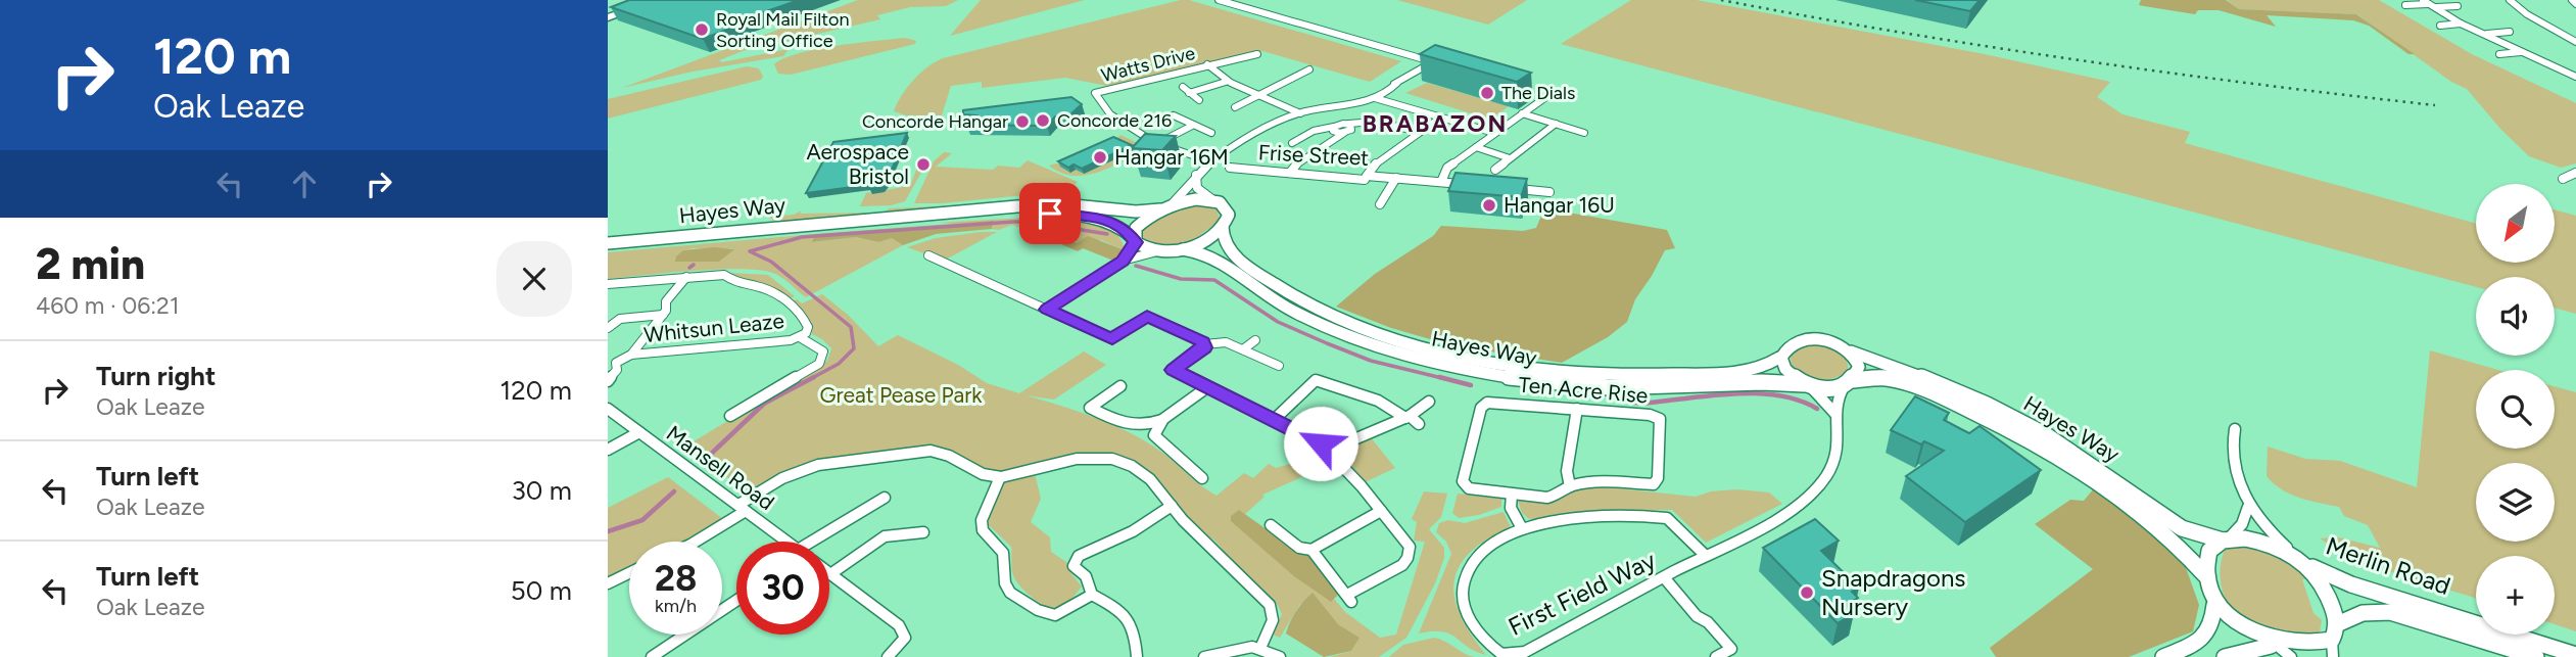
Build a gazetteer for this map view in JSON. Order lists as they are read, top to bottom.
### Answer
{
  "streets": {
    "street": [
      "Watts Drive",
      "Frise Street",
      "Hayes Way",
      "Whitsun Leaze",
      "Ten Acre Rise",
      "Mansell Road",
      "Merlin Road",
      "First Field Way"
    ]
  },
  "crossings": [
    ["Hayes Way", "Merlin Road"],
    ["Hayes Way", "First Field Way"]
  ],
  "districts": ["BRABAZON"],
  "parks": ["Great Pease Park"],
  "places": [
    "Royal Mail Filton Sorting Office",
    "The Dials",
    "Concorde 216",
    "Concorde Hangar",
    "Hangar 16M",
    "Aerospace Bristol",
    "Hangar 16U",
    "Snapdragons Nursery"
  ],
  "north": "bottom left",
  "page": {
    "turn": ["120 m", "Oak Leaze"],
    "map_buttons": "+",
    "heading": ["2 min", "460 m · 06:21"],
    "list": [
      {
        "name": "Turn right",
        "note": "Oak Leaze",
        "value": "120 m"
      },
      {
        "name": "Turn left",
        "note": "Oak Leaze",
        "value": "30 m"
      },
      {
        "name": "Turn left",
        "note": "Oak Leaze",
        "value": "50 m"
      }
    ],
    "speed": "28 km/h",
    "limit": "30"
  }
}
